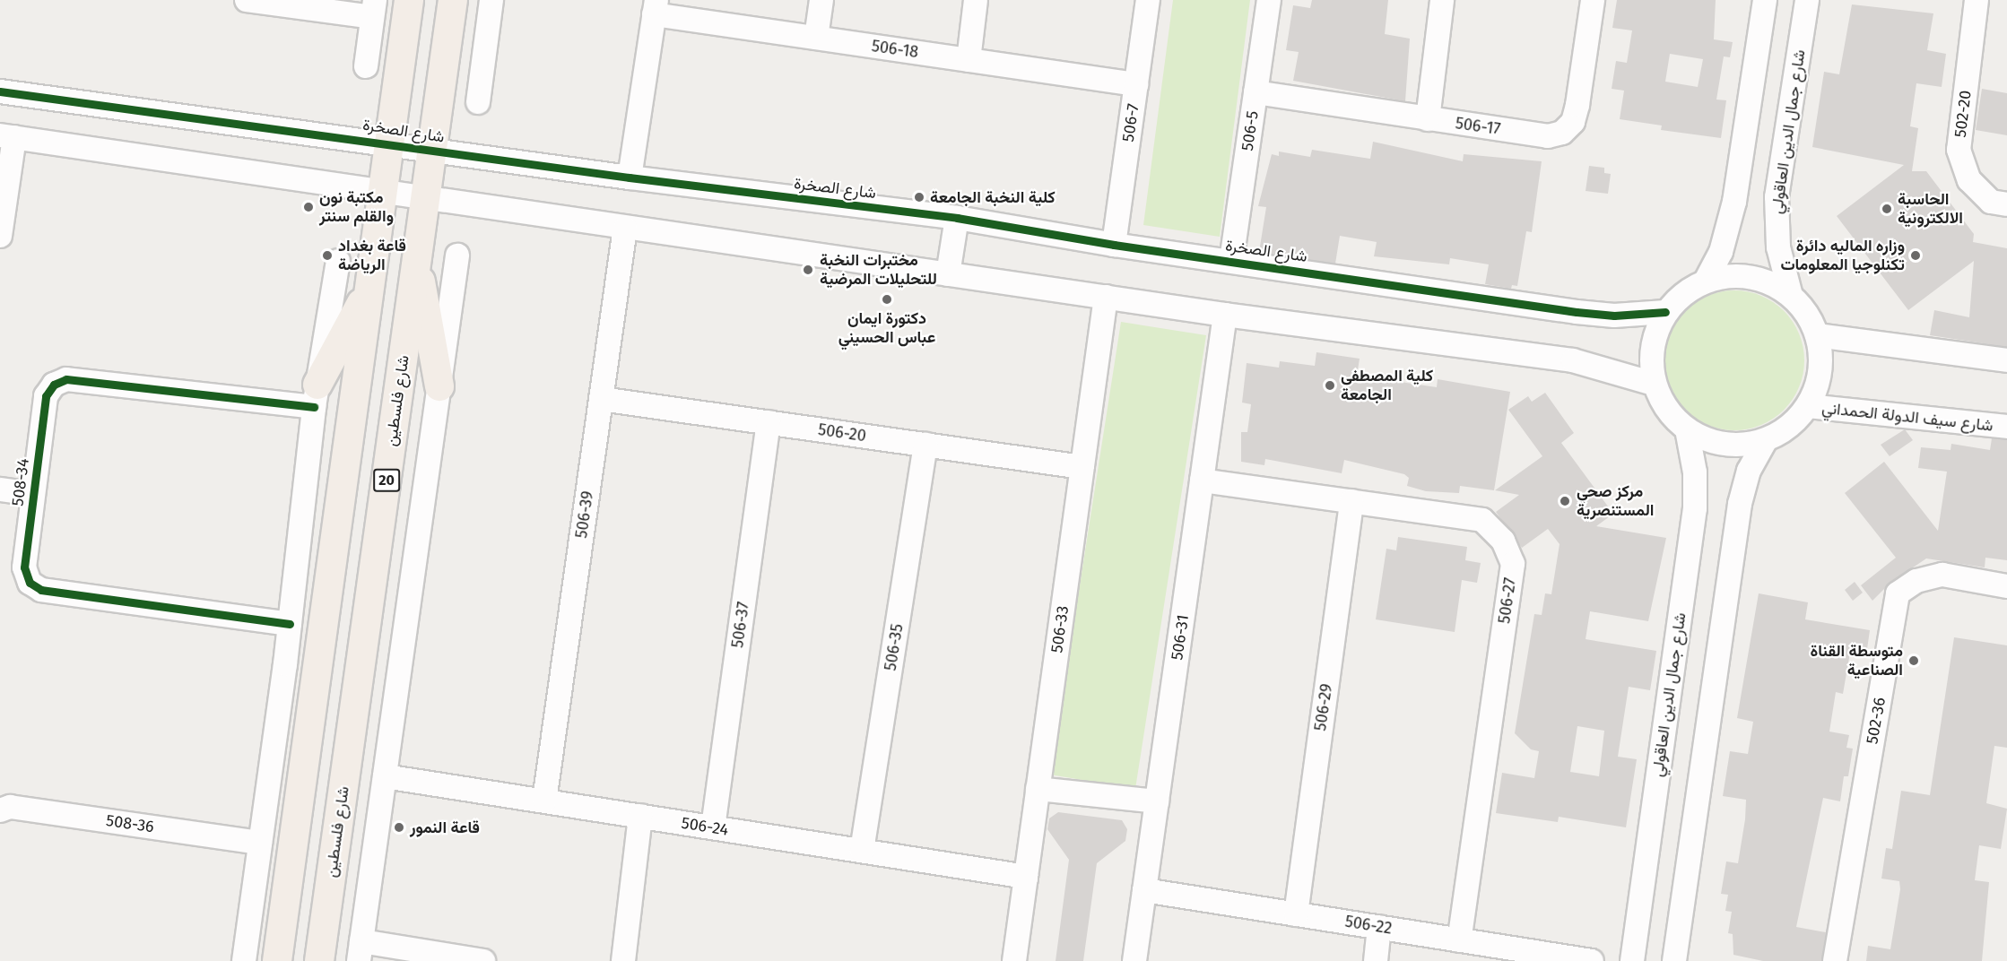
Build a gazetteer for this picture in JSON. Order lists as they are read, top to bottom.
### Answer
{
  "streets": {
    "main road": ["شارع فلسطين", "20"],
    "street": [
      "506-18",
      "502-20",
      "506-7",
      "506-17",
      "شارع الصخرة",
      "506-5",
      "شارع جمال الدين العاقولي",
      "شارع سيف الدولة الحمداني",
      "506-20",
      "508-34",
      "506-39",
      "506-27",
      "506-37",
      "506-33",
      "506-31",
      "506-35",
      "506-29",
      "502-36",
      "508-36",
      "506-24",
      "506-22"
    ]
  },
  "crossings": [
    ["506-18", "506-7"],
    ["506-7", "شارع الصخرة"],
    ["506-17", "506-5"],
    ["شارع الصخرة", "506-5"],
    ["شارع الصخرة", "شارع جمال الدين العاقولي"],
    ["شارع الصخرة", "شارع فلسطين"],
    ["شارع الصخرة", "شارع سيف الدولة الحمداني"],
    ["شارع جمال الدين العاقولي", "شارع سيف الدولة الحمداني"],
    ["506-20", "506-39"],
    ["506-20", "506-37"],
    ["506-20", "506-33"],
    ["506-20", "506-35"],
    ["506-39", "506-24"],
    ["506-27", "506-31"],
    ["506-27", "506-29"],
    ["506-27", "506-22"],
    ["506-37", "506-24"],
    ["506-33", "506-24"],
    ["506-31", "506-22"],
    ["506-35", "506-24"],
    ["506-29", "506-22"]
  ],
  "places": [
    "كلية النخبة الجامعة",
    "مكتبة نون والقلم سنتر",
    "الحاسبة الالكترونية",
    "قاعة بغداد الرياضة",
    "وزاره الماليه دائرة تكنلوجيا المعلومات",
    "مختبرات النخبة للتحليلات المرضية",
    "دكتورة ايمان عباس الحسيني",
    "كلية المصطفى الجامعة",
    "مركز صحي المستنصرية",
    "متوسطة القناة الصناعية",
    "قاعة النمور"
  ]
}
